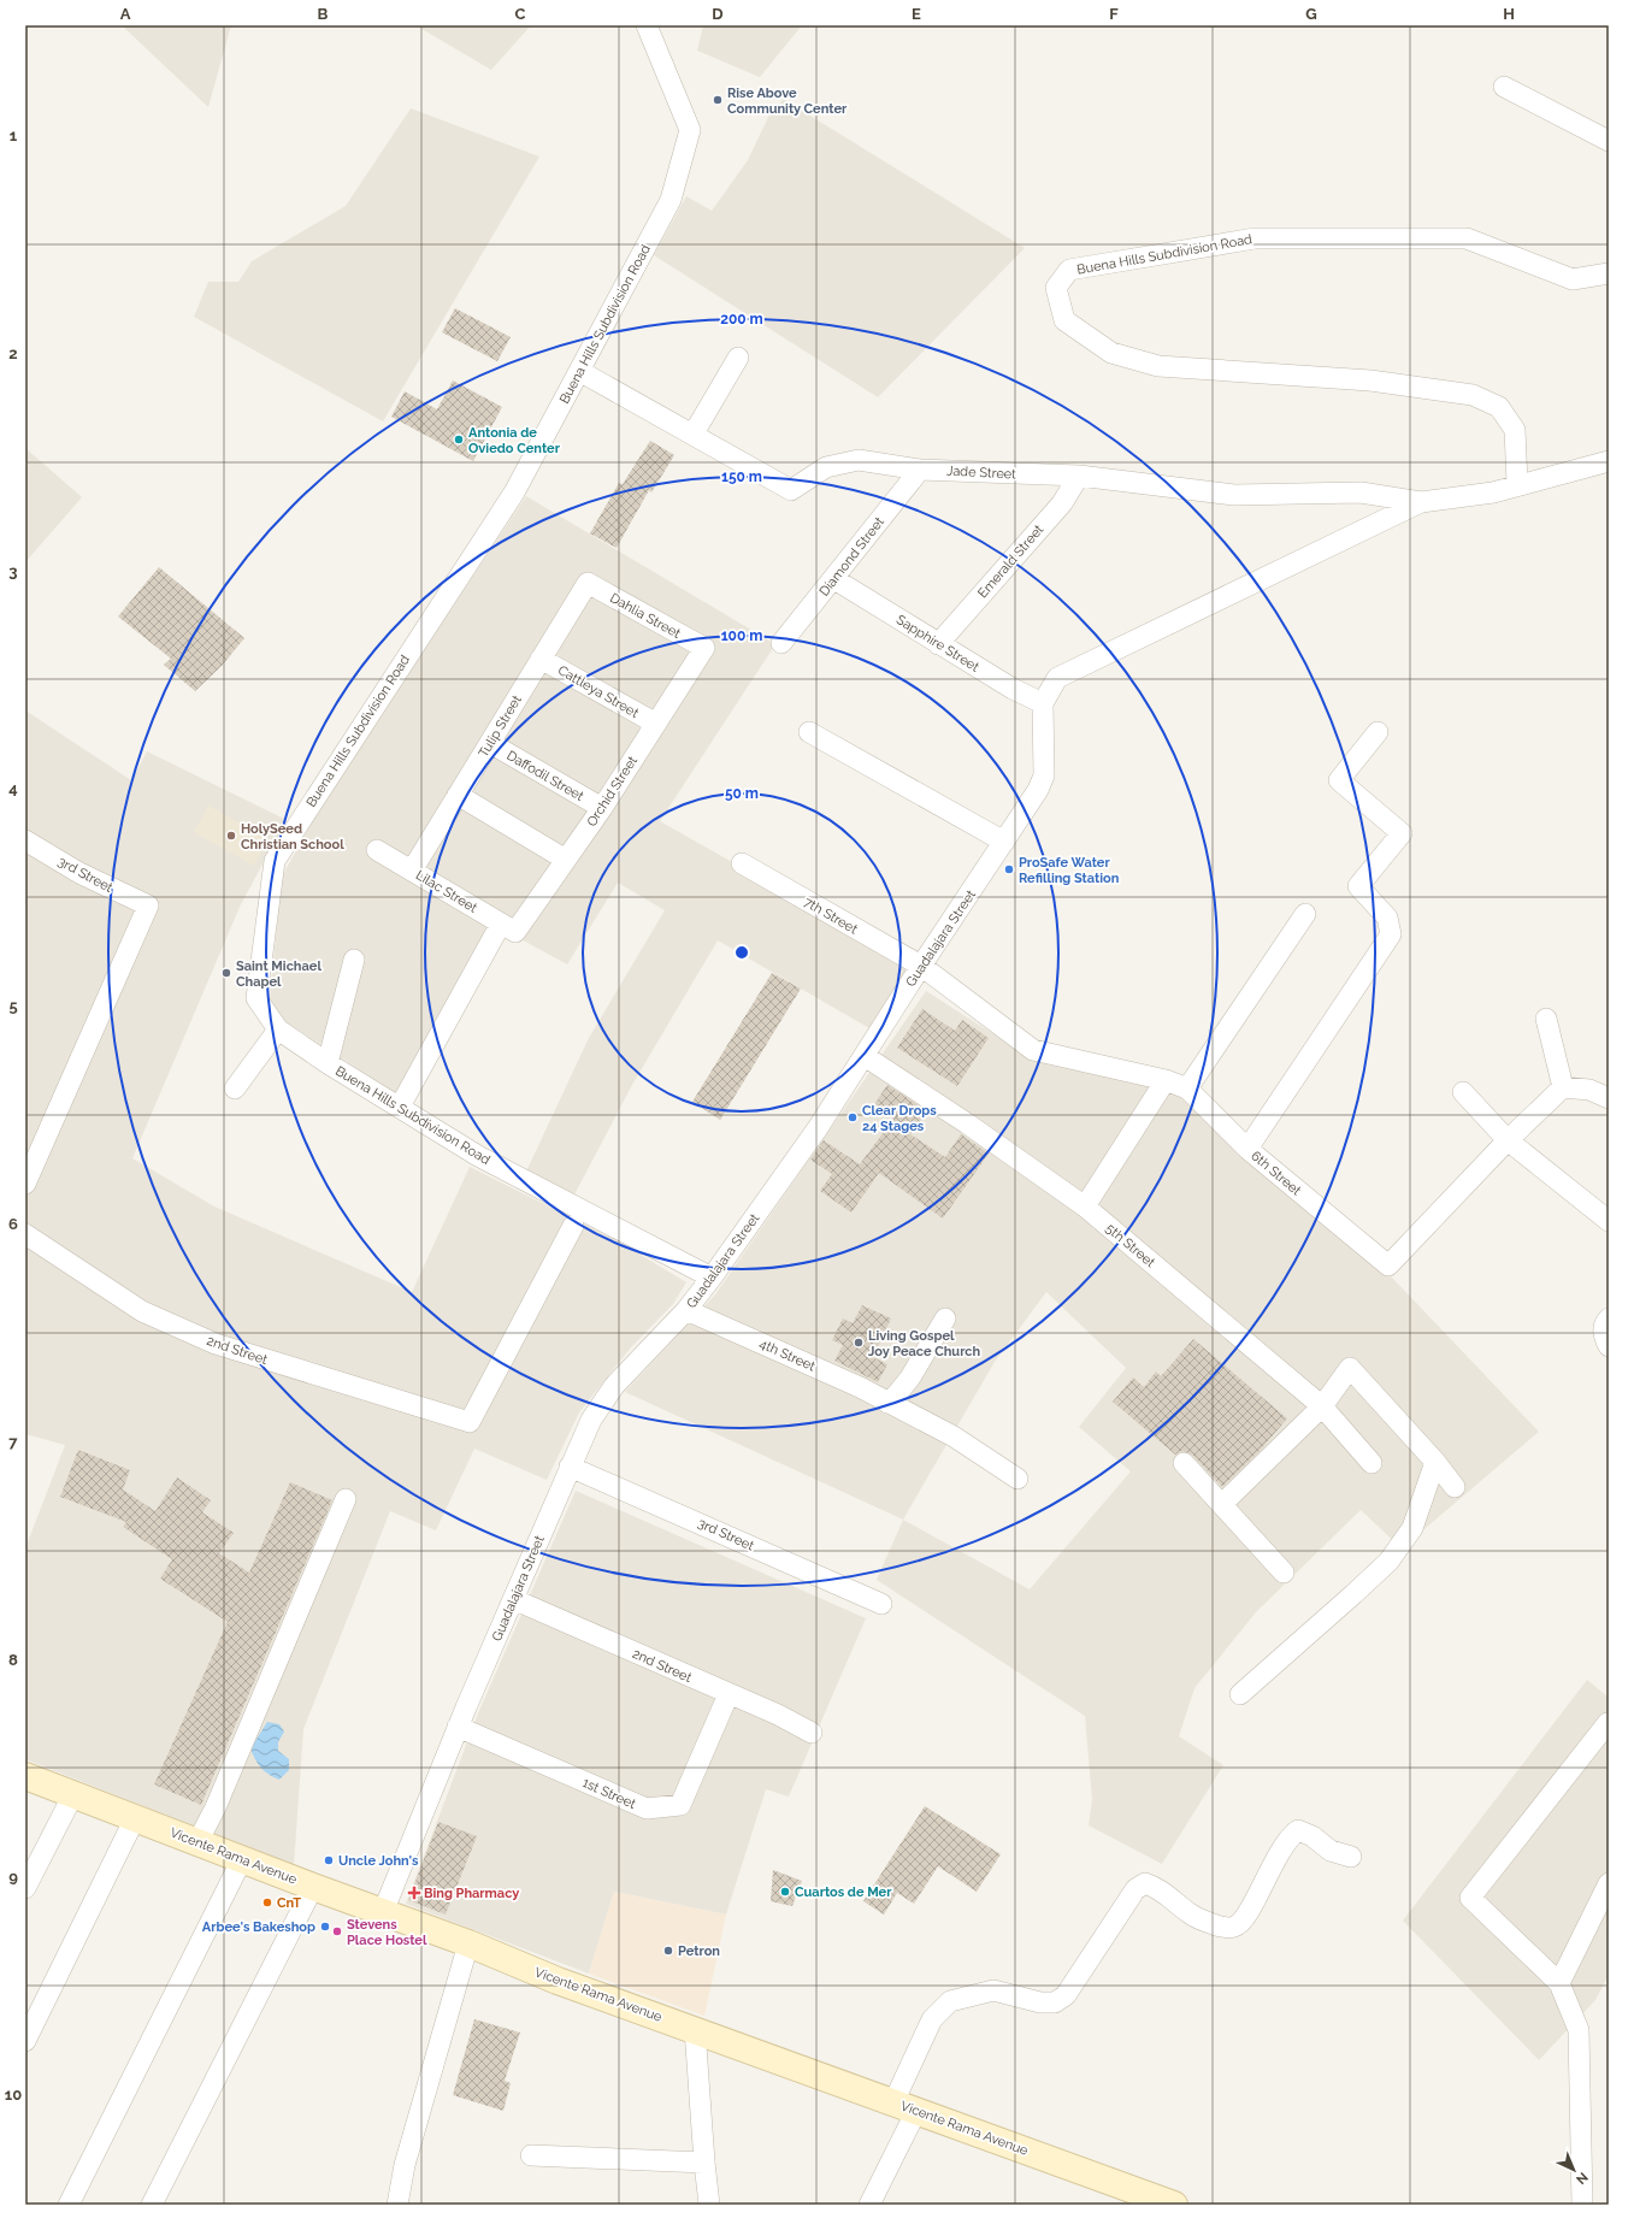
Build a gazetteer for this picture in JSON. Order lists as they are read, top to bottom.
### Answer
{
  "streets": {
    "main road": ["Vicente Rama Avenue"],
    "street": [
      "Buena Hills Subdivision Road",
      "Jade Street",
      "Diamond Street",
      "Emerald Street",
      "Dahlia Street",
      "Sapphire Street",
      "Cattleya Street",
      "Tulip Street",
      "Daffodil Street",
      "Orchid Street",
      "3rd Street",
      "Lilac Street",
      "7th Street",
      "Guadalajara Street",
      "6th Street",
      "5th Street",
      "2nd Street",
      "4th Street",
      "1st Street"
    ]
  },
  "crossings": [
    ["Buena Hills Subdivision Road", "Jade Street"],
    ["Buena Hills Subdivision Road", "Orchid Street"],
    ["Buena Hills Subdivision Road", "Guadalajara Street"],
    ["Jade Street", "Diamond Street"],
    ["Jade Street", "Emerald Street"],
    ["Diamond Street", "Sapphire Street"],
    ["Emerald Street", "Sapphire Street"],
    ["Dahlia Street", "Tulip Street"],
    ["Dahlia Street", "Orchid Street"],
    ["Sapphire Street", "Guadalajara Street"],
    ["Cattleya Street", "Tulip Street"],
    ["Cattleya Street", "Orchid Street"],
    ["Tulip Street", "Daffodil Street"],
    ["Tulip Street", "Lilac Street"],
    ["Daffodil Street", "Orchid Street"],
    ["Orchid Street", "Lilac Street"],
    ["3rd Street", "Guadalajara Street"],
    ["7th Street", "Guadalajara Street"],
    ["7th Street", "6th Street"],
    ["Guadalajara Street", "6th Street"],
    ["Guadalajara Street", "5th Street"],
    ["Guadalajara Street", "2nd Street"],
    ["Guadalajara Street", "4th Street"],
    ["Guadalajara Street", "1st Street"],
    ["Guadalajara Street", "Vicente Rama Avenue"],
    ["2nd Street", "1st Street"]
  ],
  "places": {
    "other": [
      "Rise Above Community Center",
      "Antonia de Oviedo Center",
      "HolySeed Christian School",
      "ProSafe Water Refilling Station",
      "Saint Michael Chapel",
      "Clear Drops 24 Stages",
      "Living Gospel Joy Peace Church",
      "Uncle John's",
      "Cuartos de Mer",
      "CnT",
      "Arbee's Bakeshop",
      "Stevens Place Hostel",
      "Petron"
    ],
    "health": ["Bing Pharmacy"]
  },
  "north": "bottom right",
  "grid": {
    "columns": [
      "A",
      "B",
      "C",
      "D",
      "E",
      "F",
      "G",
      "H"
    ],
    "rows": [
      "1",
      "2",
      "3",
      "4",
      "5",
      "6",
      "7",
      "8",
      "9",
      "10"
    ]
  },
  "rings": [
    "200 m",
    "150 m",
    "100 m",
    "50 m"
  ]
}
